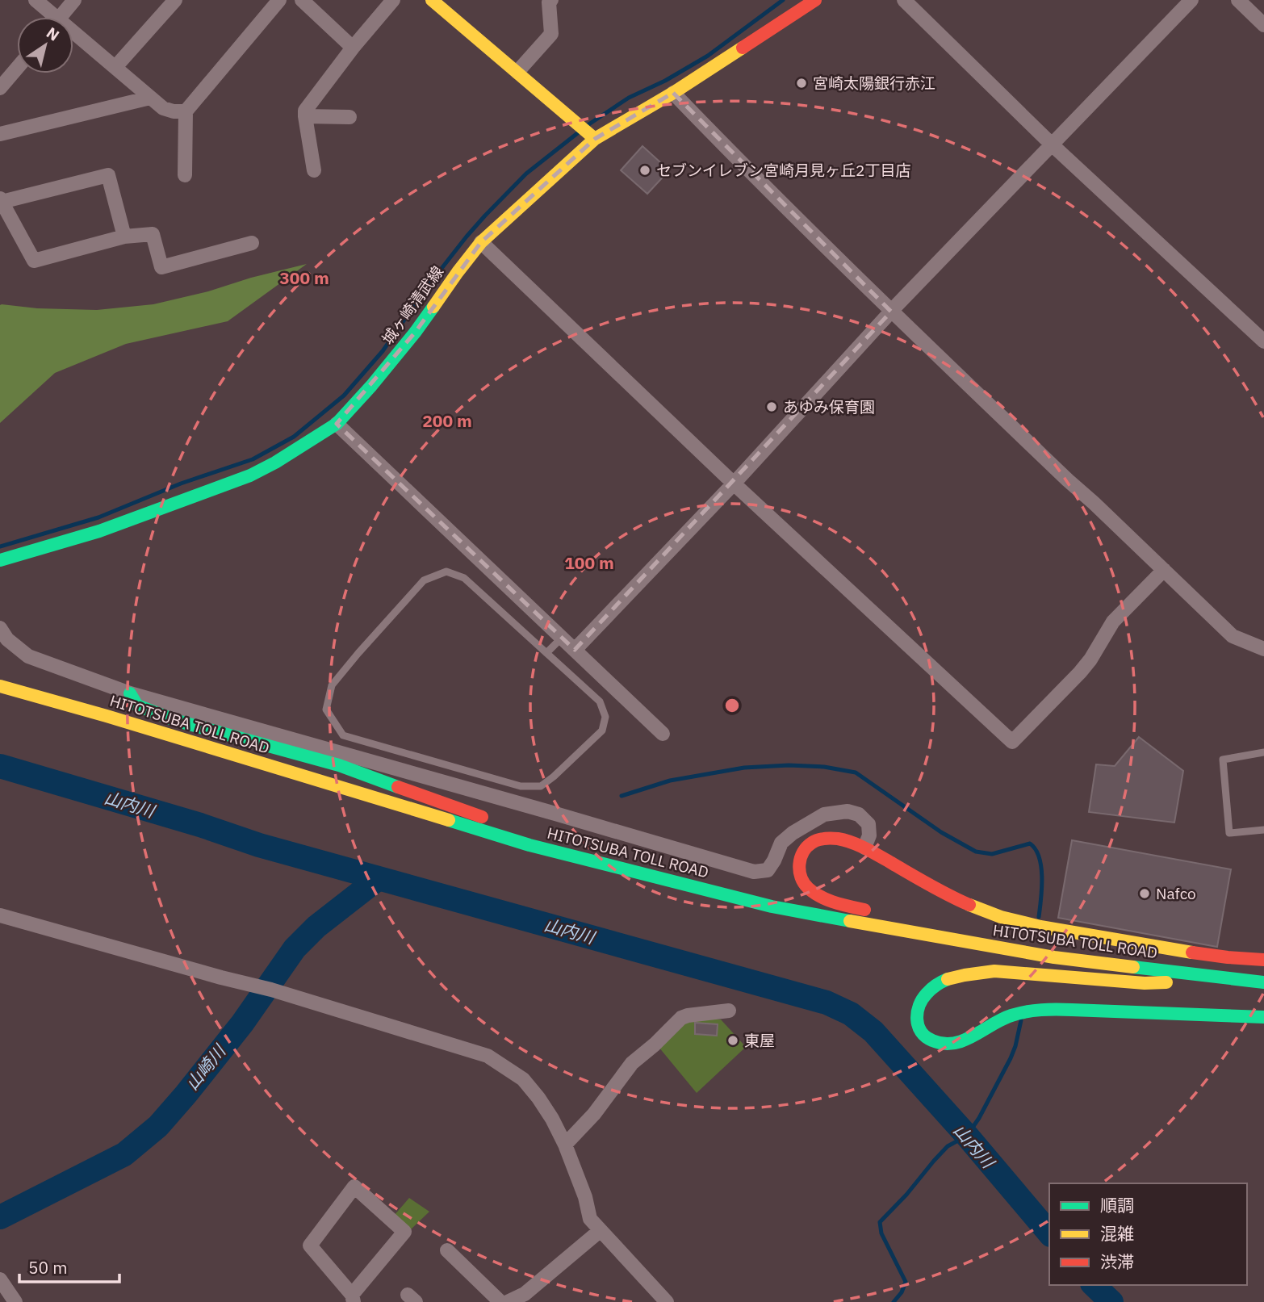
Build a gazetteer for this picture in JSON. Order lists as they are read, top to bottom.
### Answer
{
  "streets": {
    "main road": ["城ヶ崎清武線", "HITOTSUBA TOLL ROAD"]
  },
  "water": ["山内川", "山崎川"],
  "places": [
    "宮崎太陽銀行赤江",
    "セブンイレブン宮崎月見ヶ丘2丁目店",
    "あゆみ保育園",
    "Nafco",
    "東屋"
  ],
  "legend": ["順調", "混雑", "渋滞"],
  "scale_bar": "50 m",
  "north": "top right",
  "rings": ["300 m", "200 m", "100 m"]
}
